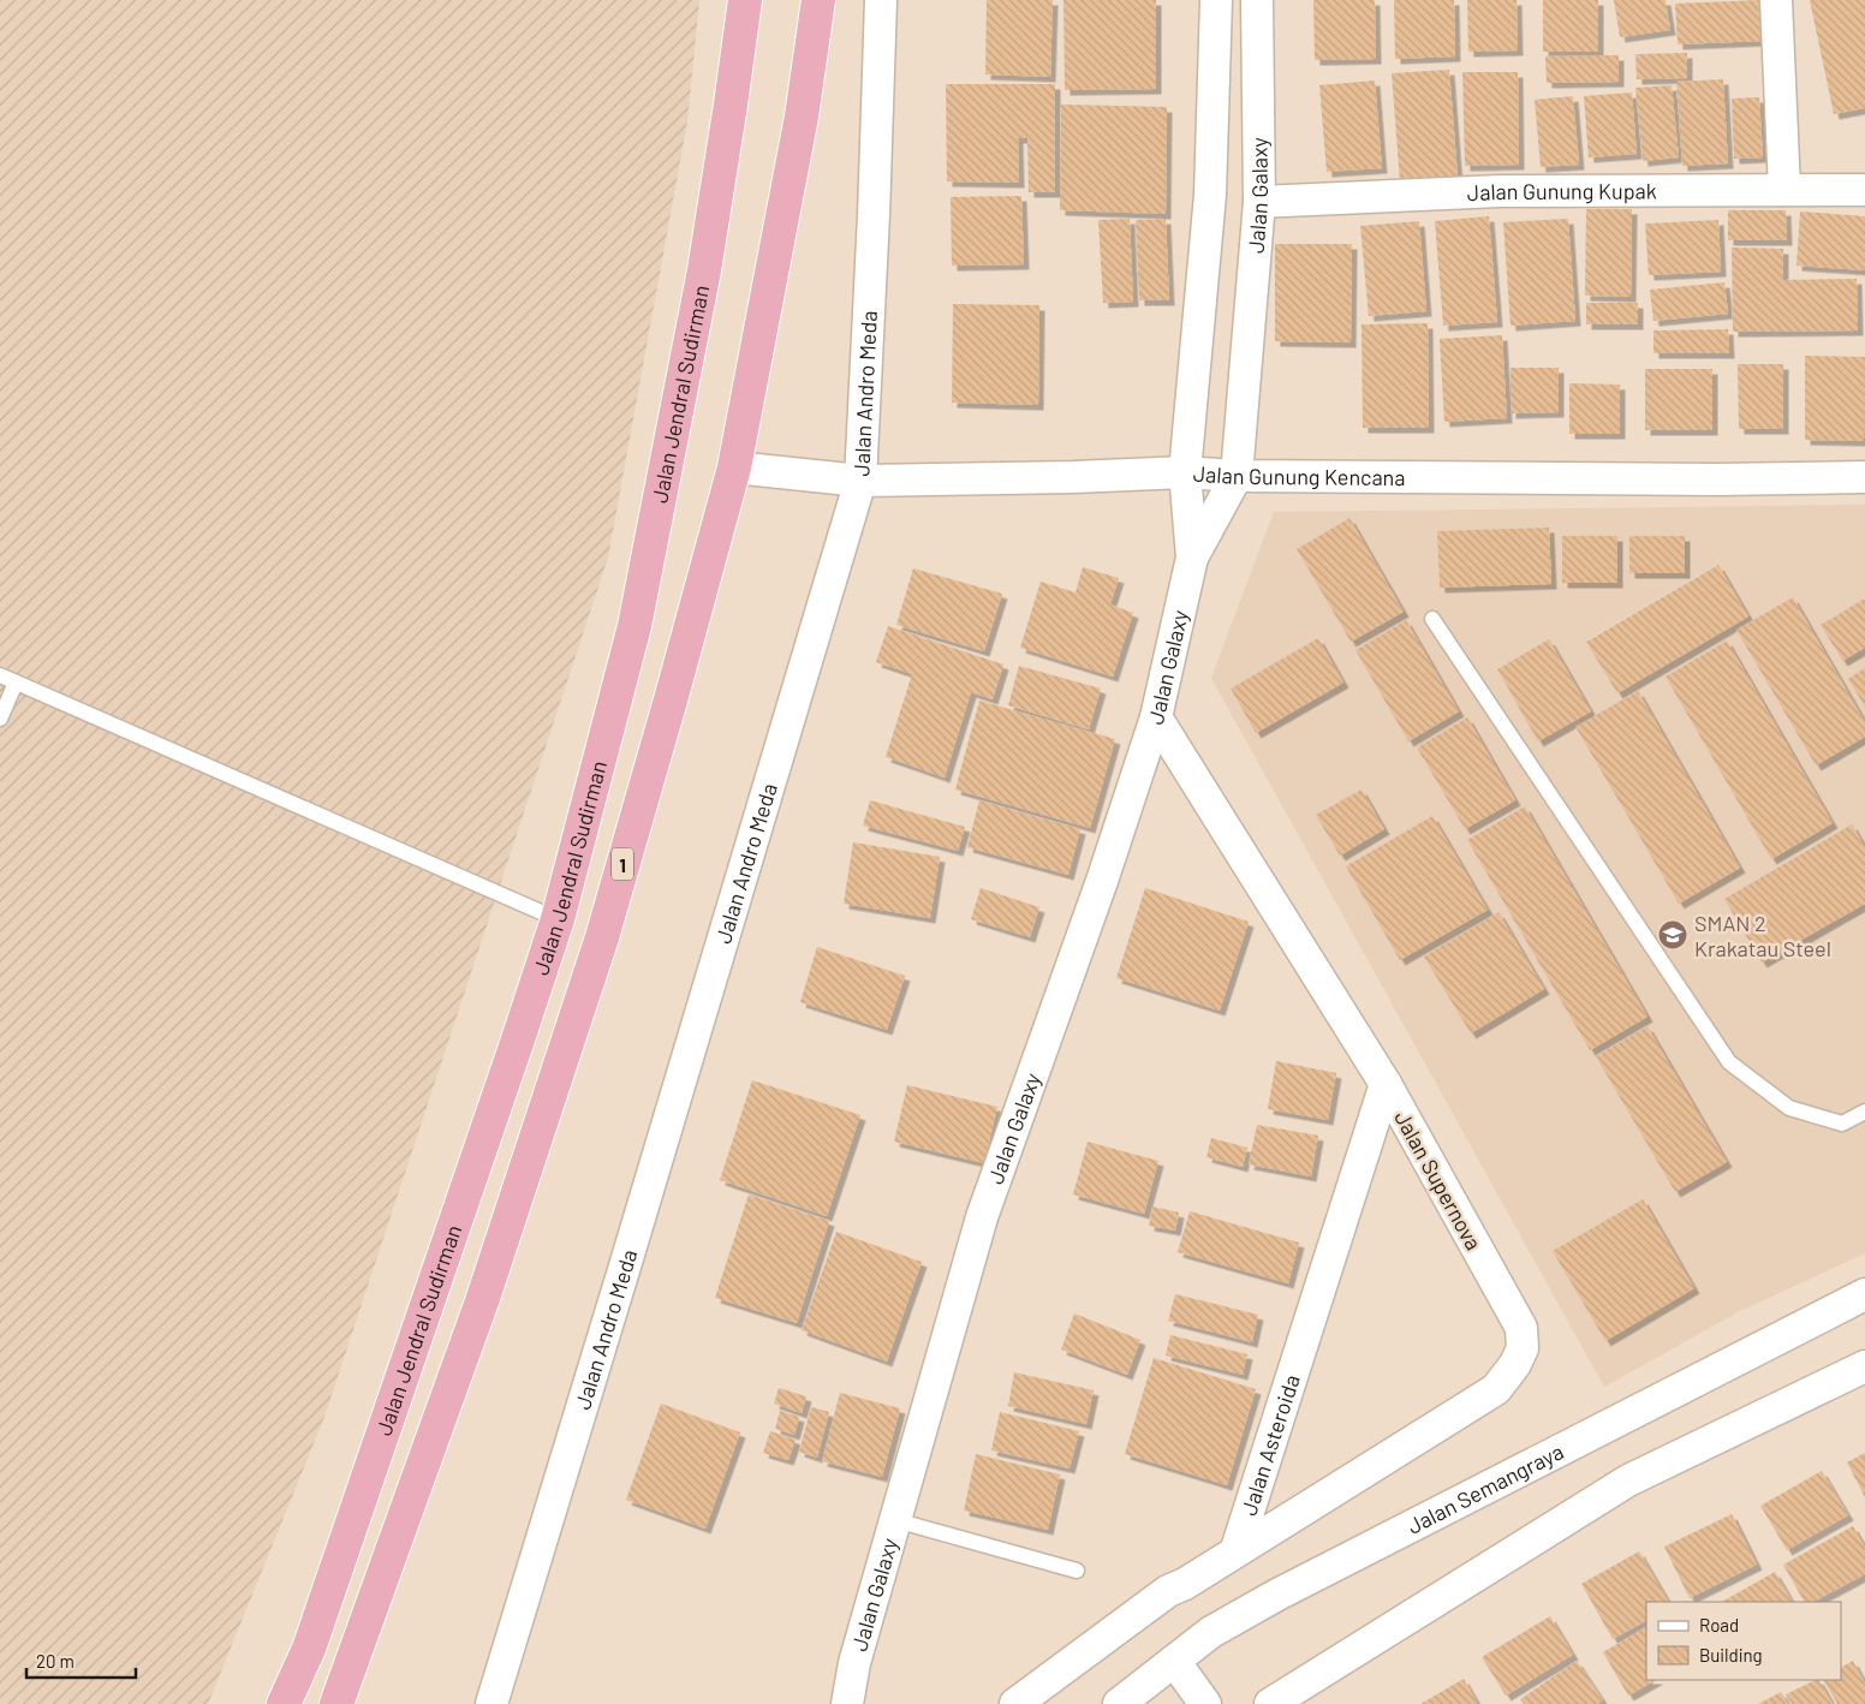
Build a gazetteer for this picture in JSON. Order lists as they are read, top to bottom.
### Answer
{
  "streets": {
    "highway": ["Jalan Jendral Sudirman", "1"],
    "street": [
      "Jalan Gunung Kupak",
      "Jalan Galaxy",
      "Jalan Andro Meda",
      "Jalan Gunung Kencana",
      "Jalan Supernova",
      "Jalan Asteroida",
      "Jalan Semangraya"
    ]
  },
  "crossings": [
    ["Jalan Gunung Kupak", "Jalan Galaxy"],
    ["Jalan Galaxy", "Jalan Gunung Kencana"],
    ["Jalan Galaxy", "Jalan Supernova"],
    ["Jalan Andro Meda", "Jalan Gunung Kencana"],
    ["Jalan Gunung Kencana", "1"],
    ["Jalan Supernova", "Jalan Asteroida"]
  ],
  "places": {
    "school or university": ["SMAN 2 Krakatau Steel"]
  },
  "legend": ["Road", "Building"],
  "scale_bar": "20 m"
}
